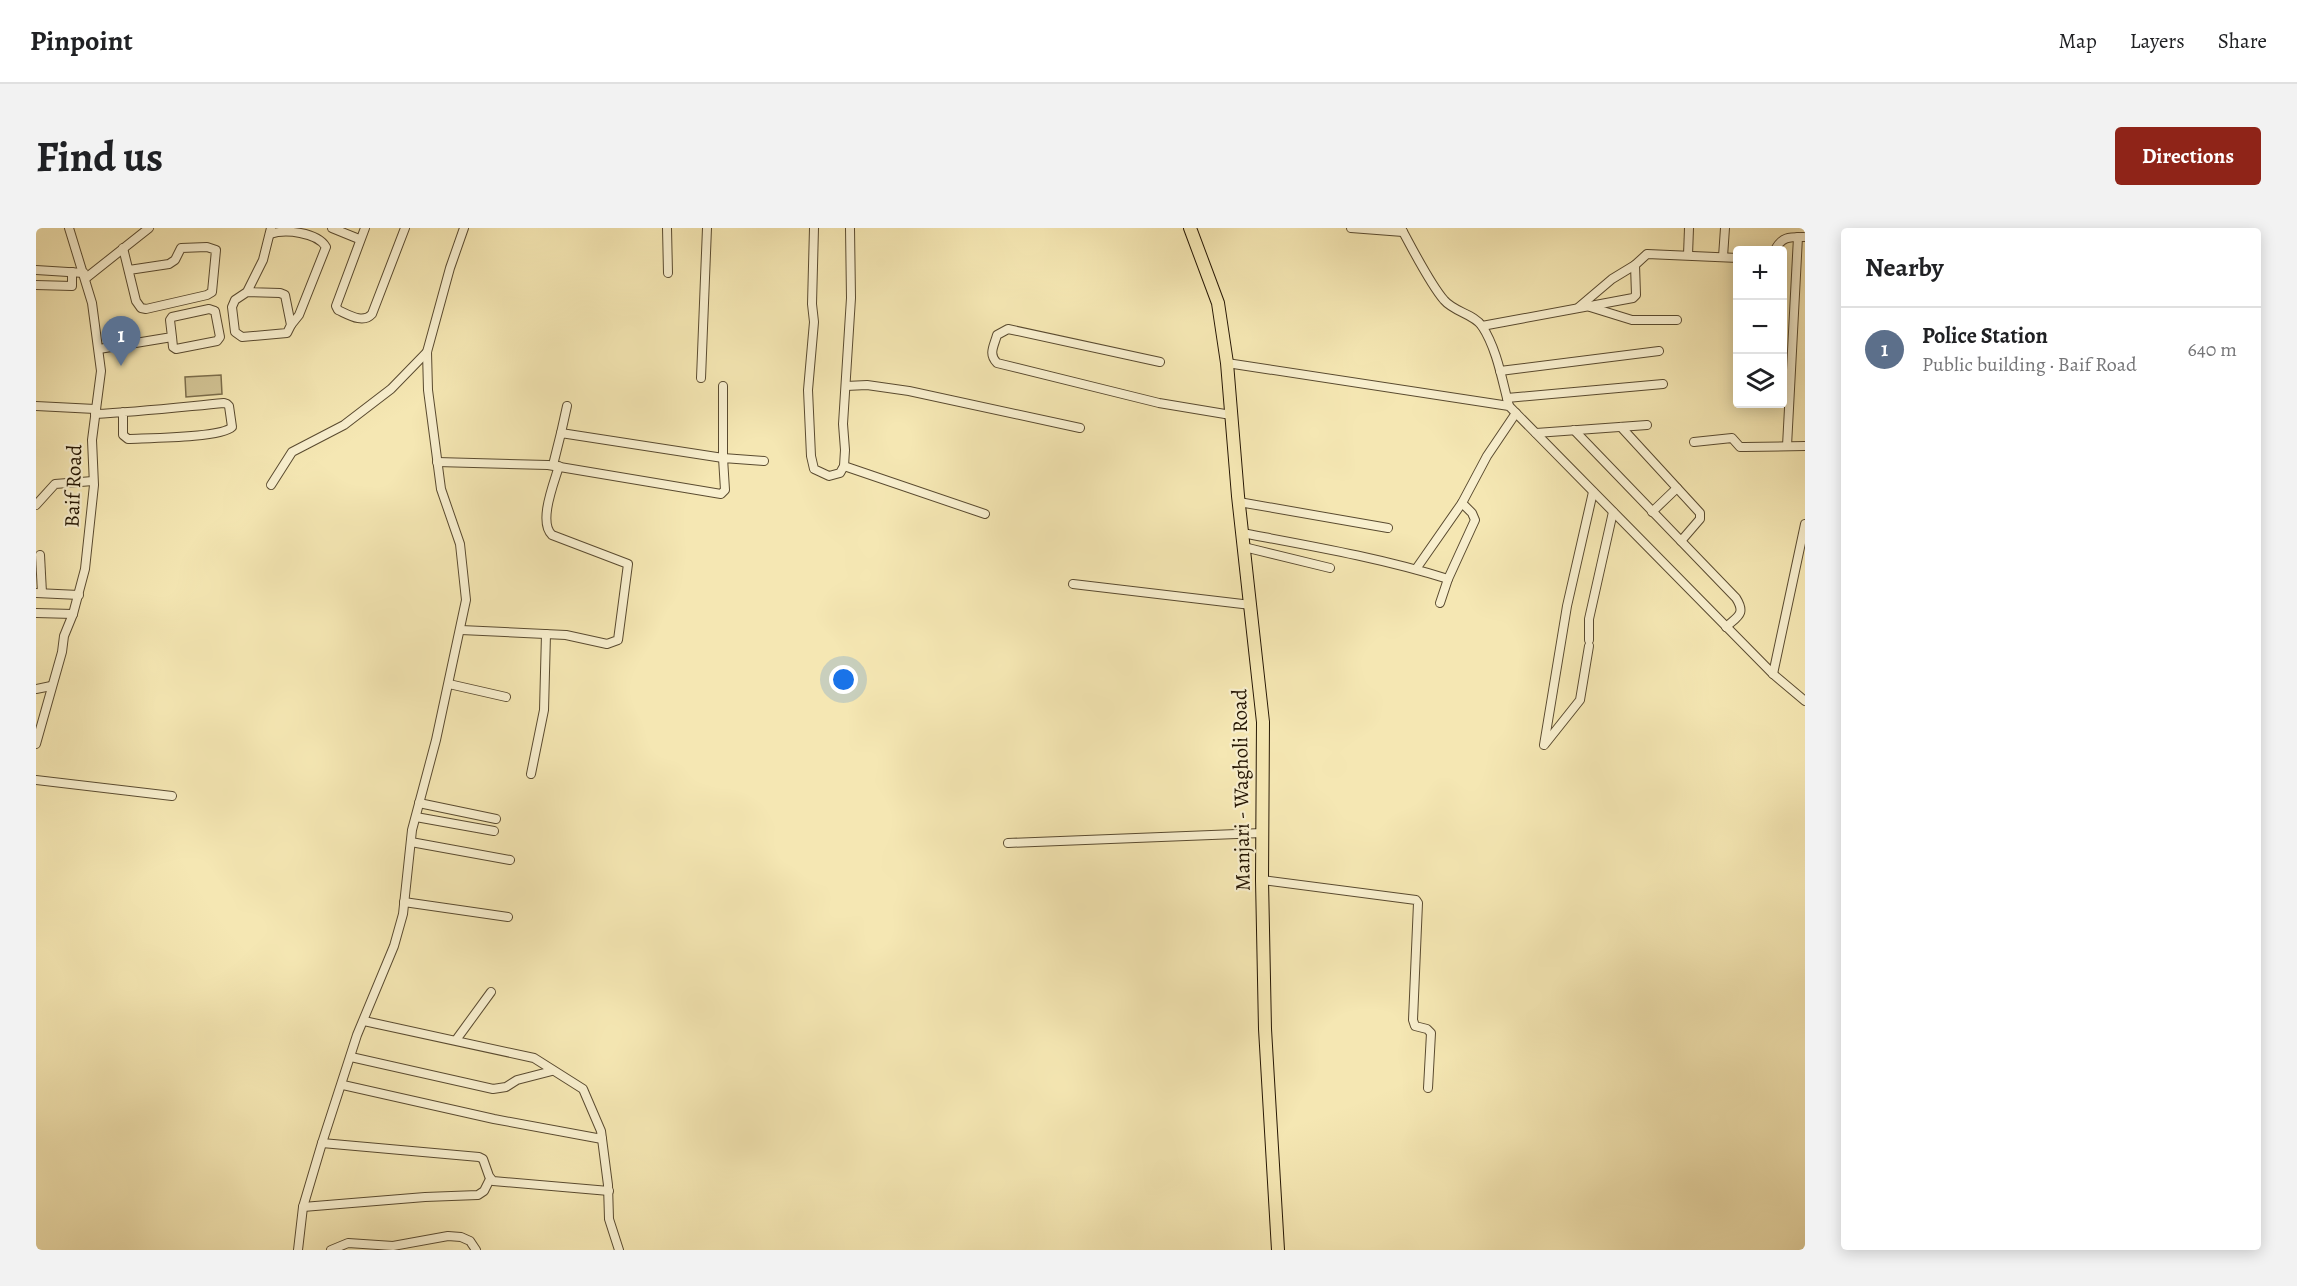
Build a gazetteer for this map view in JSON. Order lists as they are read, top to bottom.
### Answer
{
  "streets": {
    "main road": ["Manjari - Wagholi Road"],
    "street": ["Baif Road"]
  },
  "page": {
    "header": "Pinpoint",
    "nav": ["Map", "Layers", "Share"],
    "buttons": "Directions",
    "title": "Find us",
    "heading": "Nearby",
    "map_buttons": ["+", "−"],
    "list": [
      {
        "mark": "1",
        "name": "Police Station",
        "note": "Public building · Baif Road",
        "value": "640 m"
      }
    ],
    "pins": "1"
  }
}
